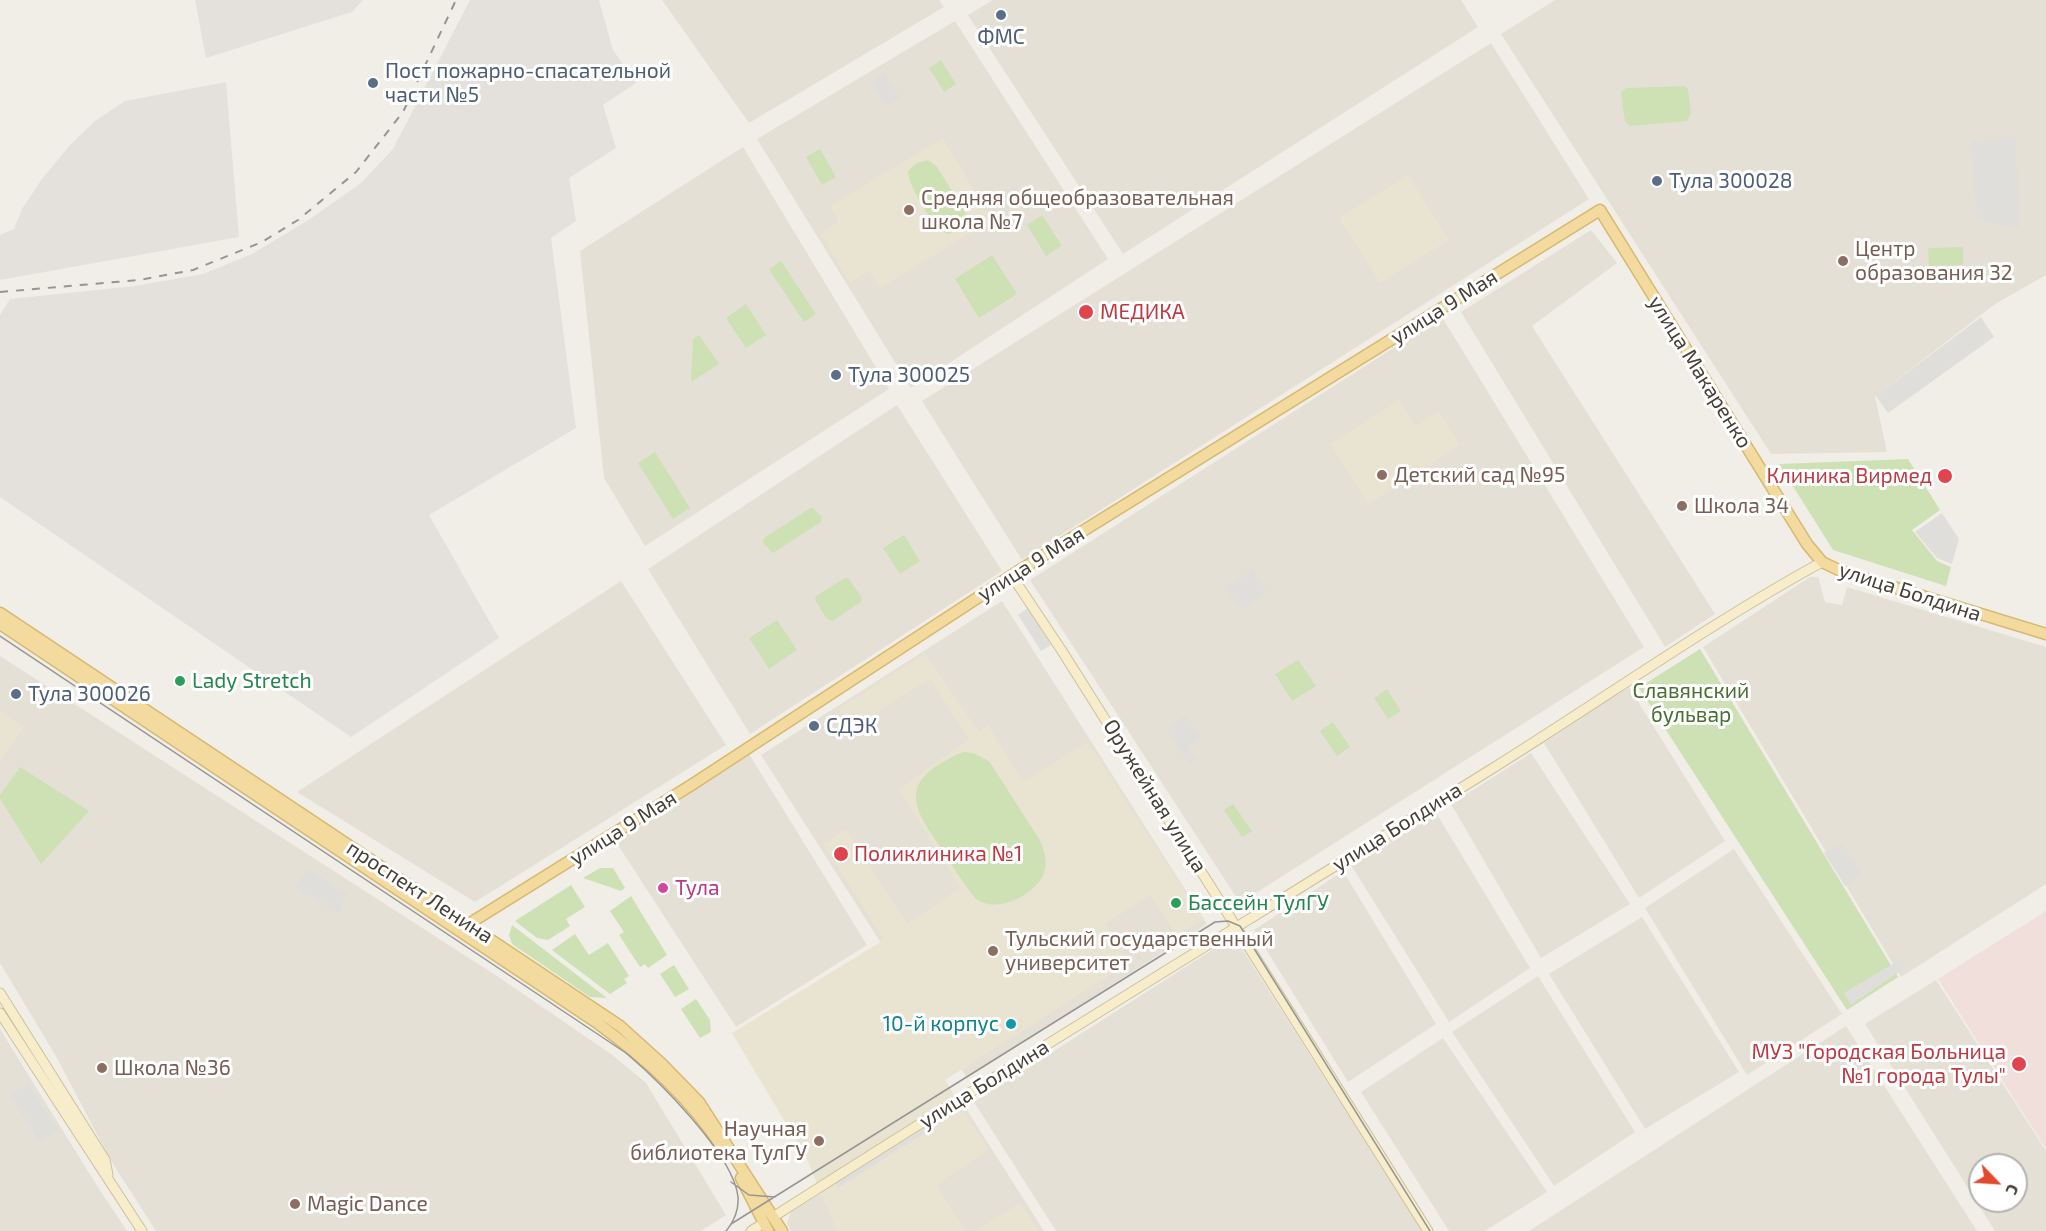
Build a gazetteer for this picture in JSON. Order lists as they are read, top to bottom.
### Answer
{
  "streets": {
    "main road": [
      "улица 9 Мая",
      "улица Макаренко",
      "улица Болдина",
      "Оружейная улица",
      "проспект Ленина"
    ]
  },
  "crossings": [
    ["улица 9 Мая", "улица Макаренко"],
    ["улица 9 Мая", "Оружейная улица"],
    ["улица 9 Мая", "проспект Ленина"],
    ["улица Макаренко", "улица Болдина"],
    ["улица Болдина", "Оружейная улица"],
    ["улица Болдина", "проспект Ленина"]
  ],
  "parks": ["Славянский бульвар"],
  "places": [
    "ФМС",
    "Пост пожарно-спасательной части №5",
    "Тула 300028",
    "Средняя общеобразовательная школа №7",
    "Центр образования 32",
    "МЕДИКА",
    "Тула 300025",
    "Детский сад №95",
    "Клиника Вирмед",
    "Школа 34",
    "Lady Stretch",
    "Тула 300026",
    "СДЭК",
    "Поликлиника №1",
    "Тула",
    "Бассейн ТулГУ",
    "Тульский государственный университет",
    "10-й корпус",
    "МУЗ \"Городская Больница №1 города Тулы\"",
    "Школа №36",
    "Научная библиотека ТулГУ",
    "Magic Dance"
  ],
  "north": "bottom right"
}
